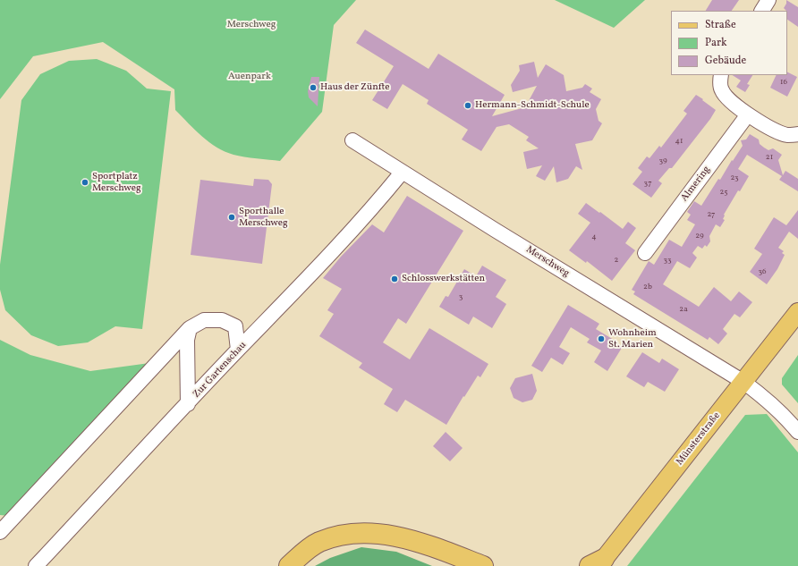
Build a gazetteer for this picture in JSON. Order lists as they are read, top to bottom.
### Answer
{
  "streets": {
    "main road": ["Münsterstraße"],
    "street": ["Almering", "Merschweg", "Zur Gartenschau"]
  },
  "crossings": [
    ["Merschweg", "Zur Gartenschau"],
    ["Merschweg", "Münsterstraße"]
  ],
  "parks": ["Merschweg", "Auenpark"],
  "places": [
    "Haus der Zünfte",
    "Hermann-Schmidt-Schule",
    "Sportplatz Merschweg",
    "Sporthalle Merschweg",
    "Schlosswerkstätten",
    "Wohnheim St. Marien"
  ],
  "house_numbers": [
    "16",
    "41",
    "21",
    "39",
    "23",
    "37",
    "25",
    "27",
    "29",
    "4",
    "2",
    "33",
    "36",
    "2b",
    "3",
    "2a"
  ],
  "legend": ["Straße", "Park", "Gebäude"]
}
